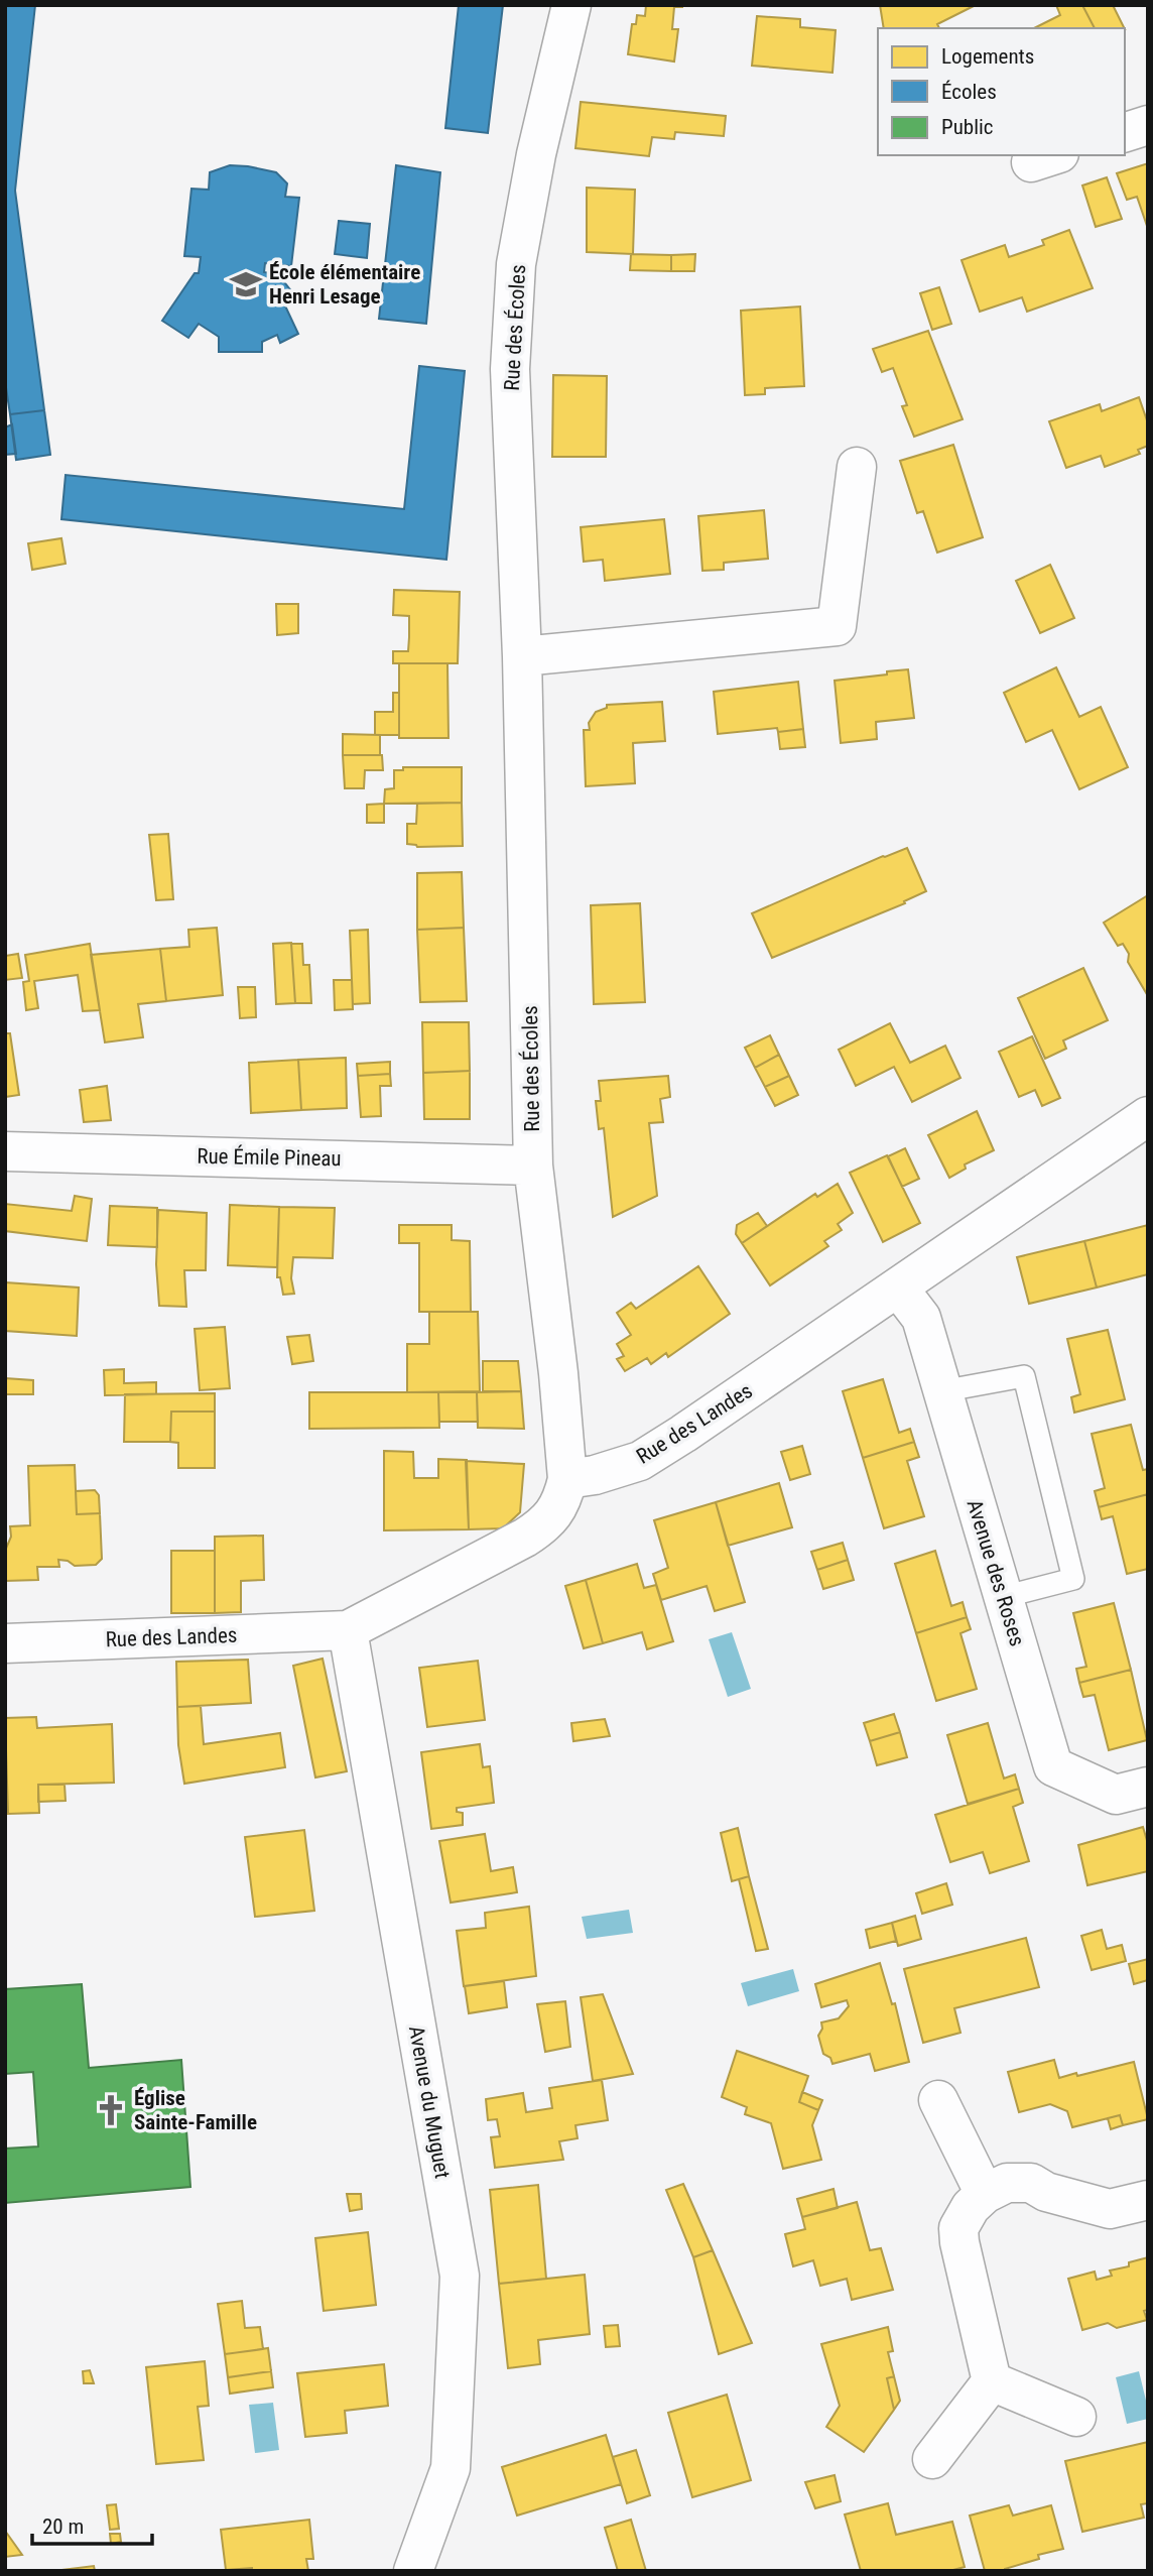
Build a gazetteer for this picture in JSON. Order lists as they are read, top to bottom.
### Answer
{
  "streets": {
    "street": [
      "Rue des Écoles",
      "Rue Émile Pineau",
      "Rue des Landes",
      "Avenue des Roses",
      "Avenue du Muguet"
    ]
  },
  "crossings": [
    ["Rue des Écoles", "Rue Émile Pineau"],
    ["Rue des Écoles", "Rue des Landes"],
    ["Rue des Landes", "Avenue des Roses"],
    ["Rue des Landes", "Avenue du Muguet"]
  ],
  "places": {
    "school or university": ["École élémentaire Henri Lesage"],
    "church": ["Église Sainte-Famille"]
  },
  "legend": ["Logements", "Écoles", "Public"],
  "scale_bar": "20 m"
}
